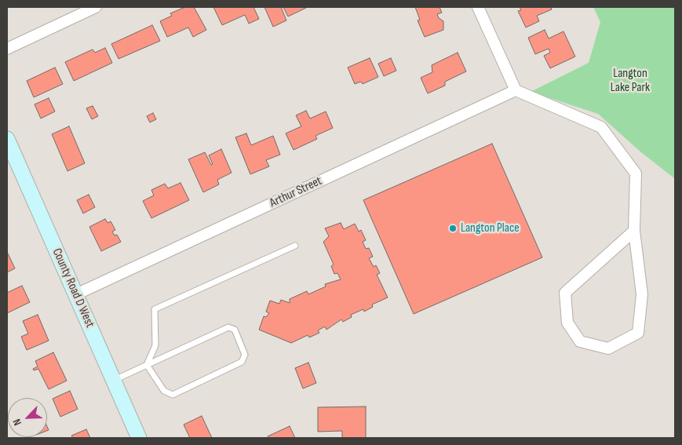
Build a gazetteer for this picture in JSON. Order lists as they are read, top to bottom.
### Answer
{
  "streets": {
    "street": ["Arthur Street", "County Road D West"]
  },
  "crossings": [
    ["Arthur Street", "County Road D West"]
  ],
  "parks": ["Langton Lake Park"],
  "places": ["Langton Place"],
  "north": "bottom left"
}
